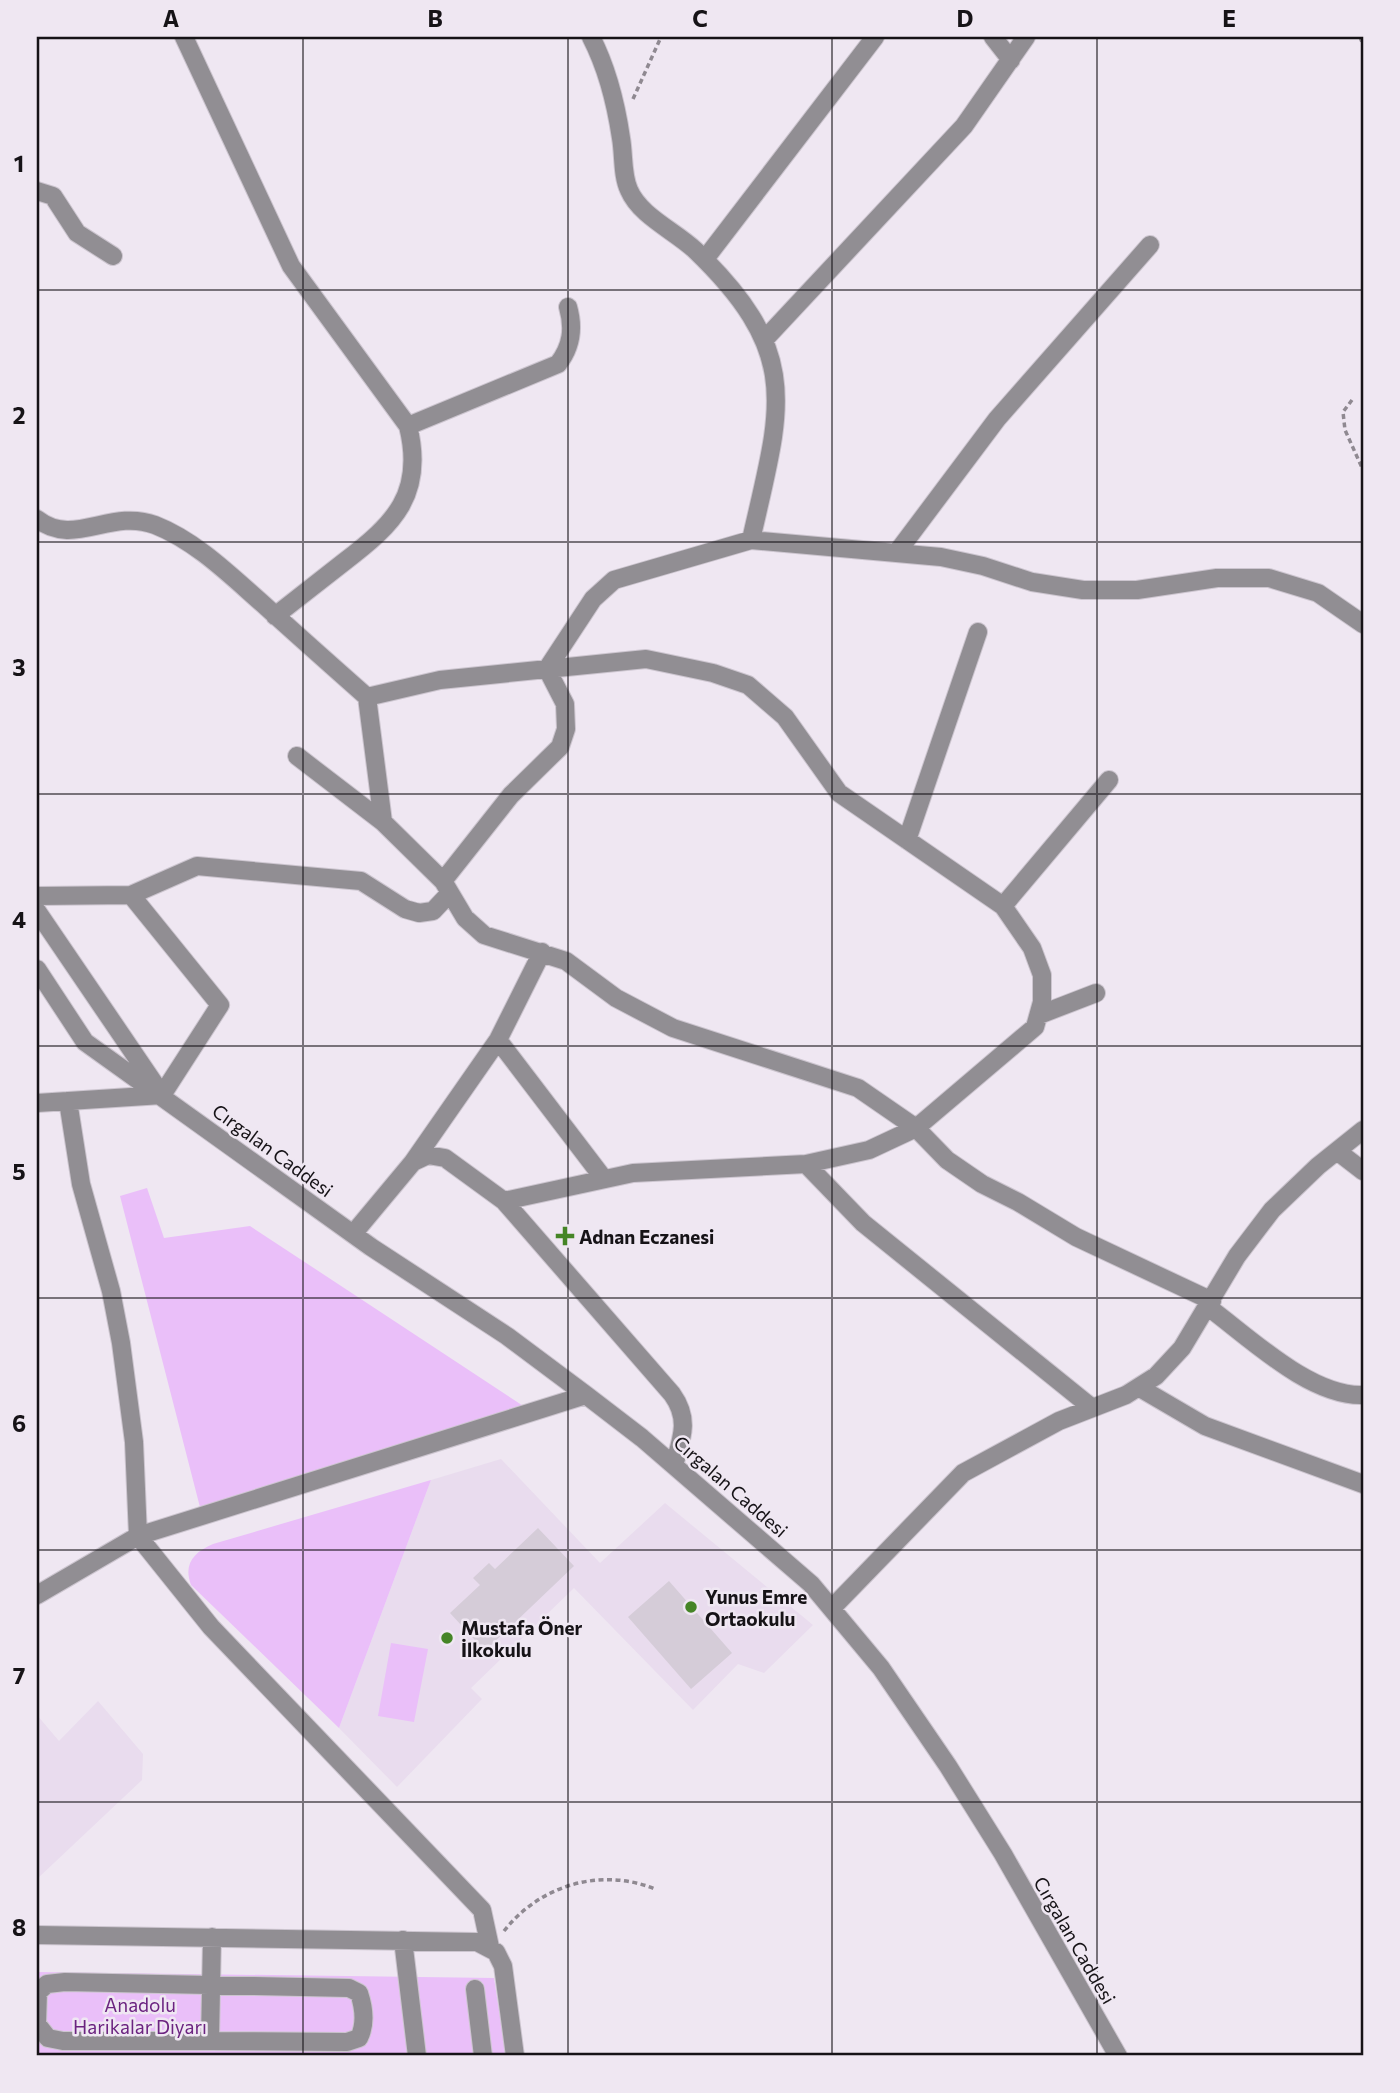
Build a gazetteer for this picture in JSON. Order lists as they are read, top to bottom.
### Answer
{
  "streets": {
    "street": ["Cırgalan Caddesi"]
  },
  "parks": ["Anadolu Harikalar Diyarı"],
  "places": {
    "health": ["Adnan Eczanesi"],
    "other": ["Yunus Emre Ortaokulu", "Mustafa Öner İlkokulu"]
  },
  "grid": {
    "columns": [
      "A",
      "B",
      "C",
      "D",
      "E"
    ],
    "rows": [
      "1",
      "2",
      "3",
      "4",
      "5",
      "6",
      "7",
      "8"
    ]
  }
}
